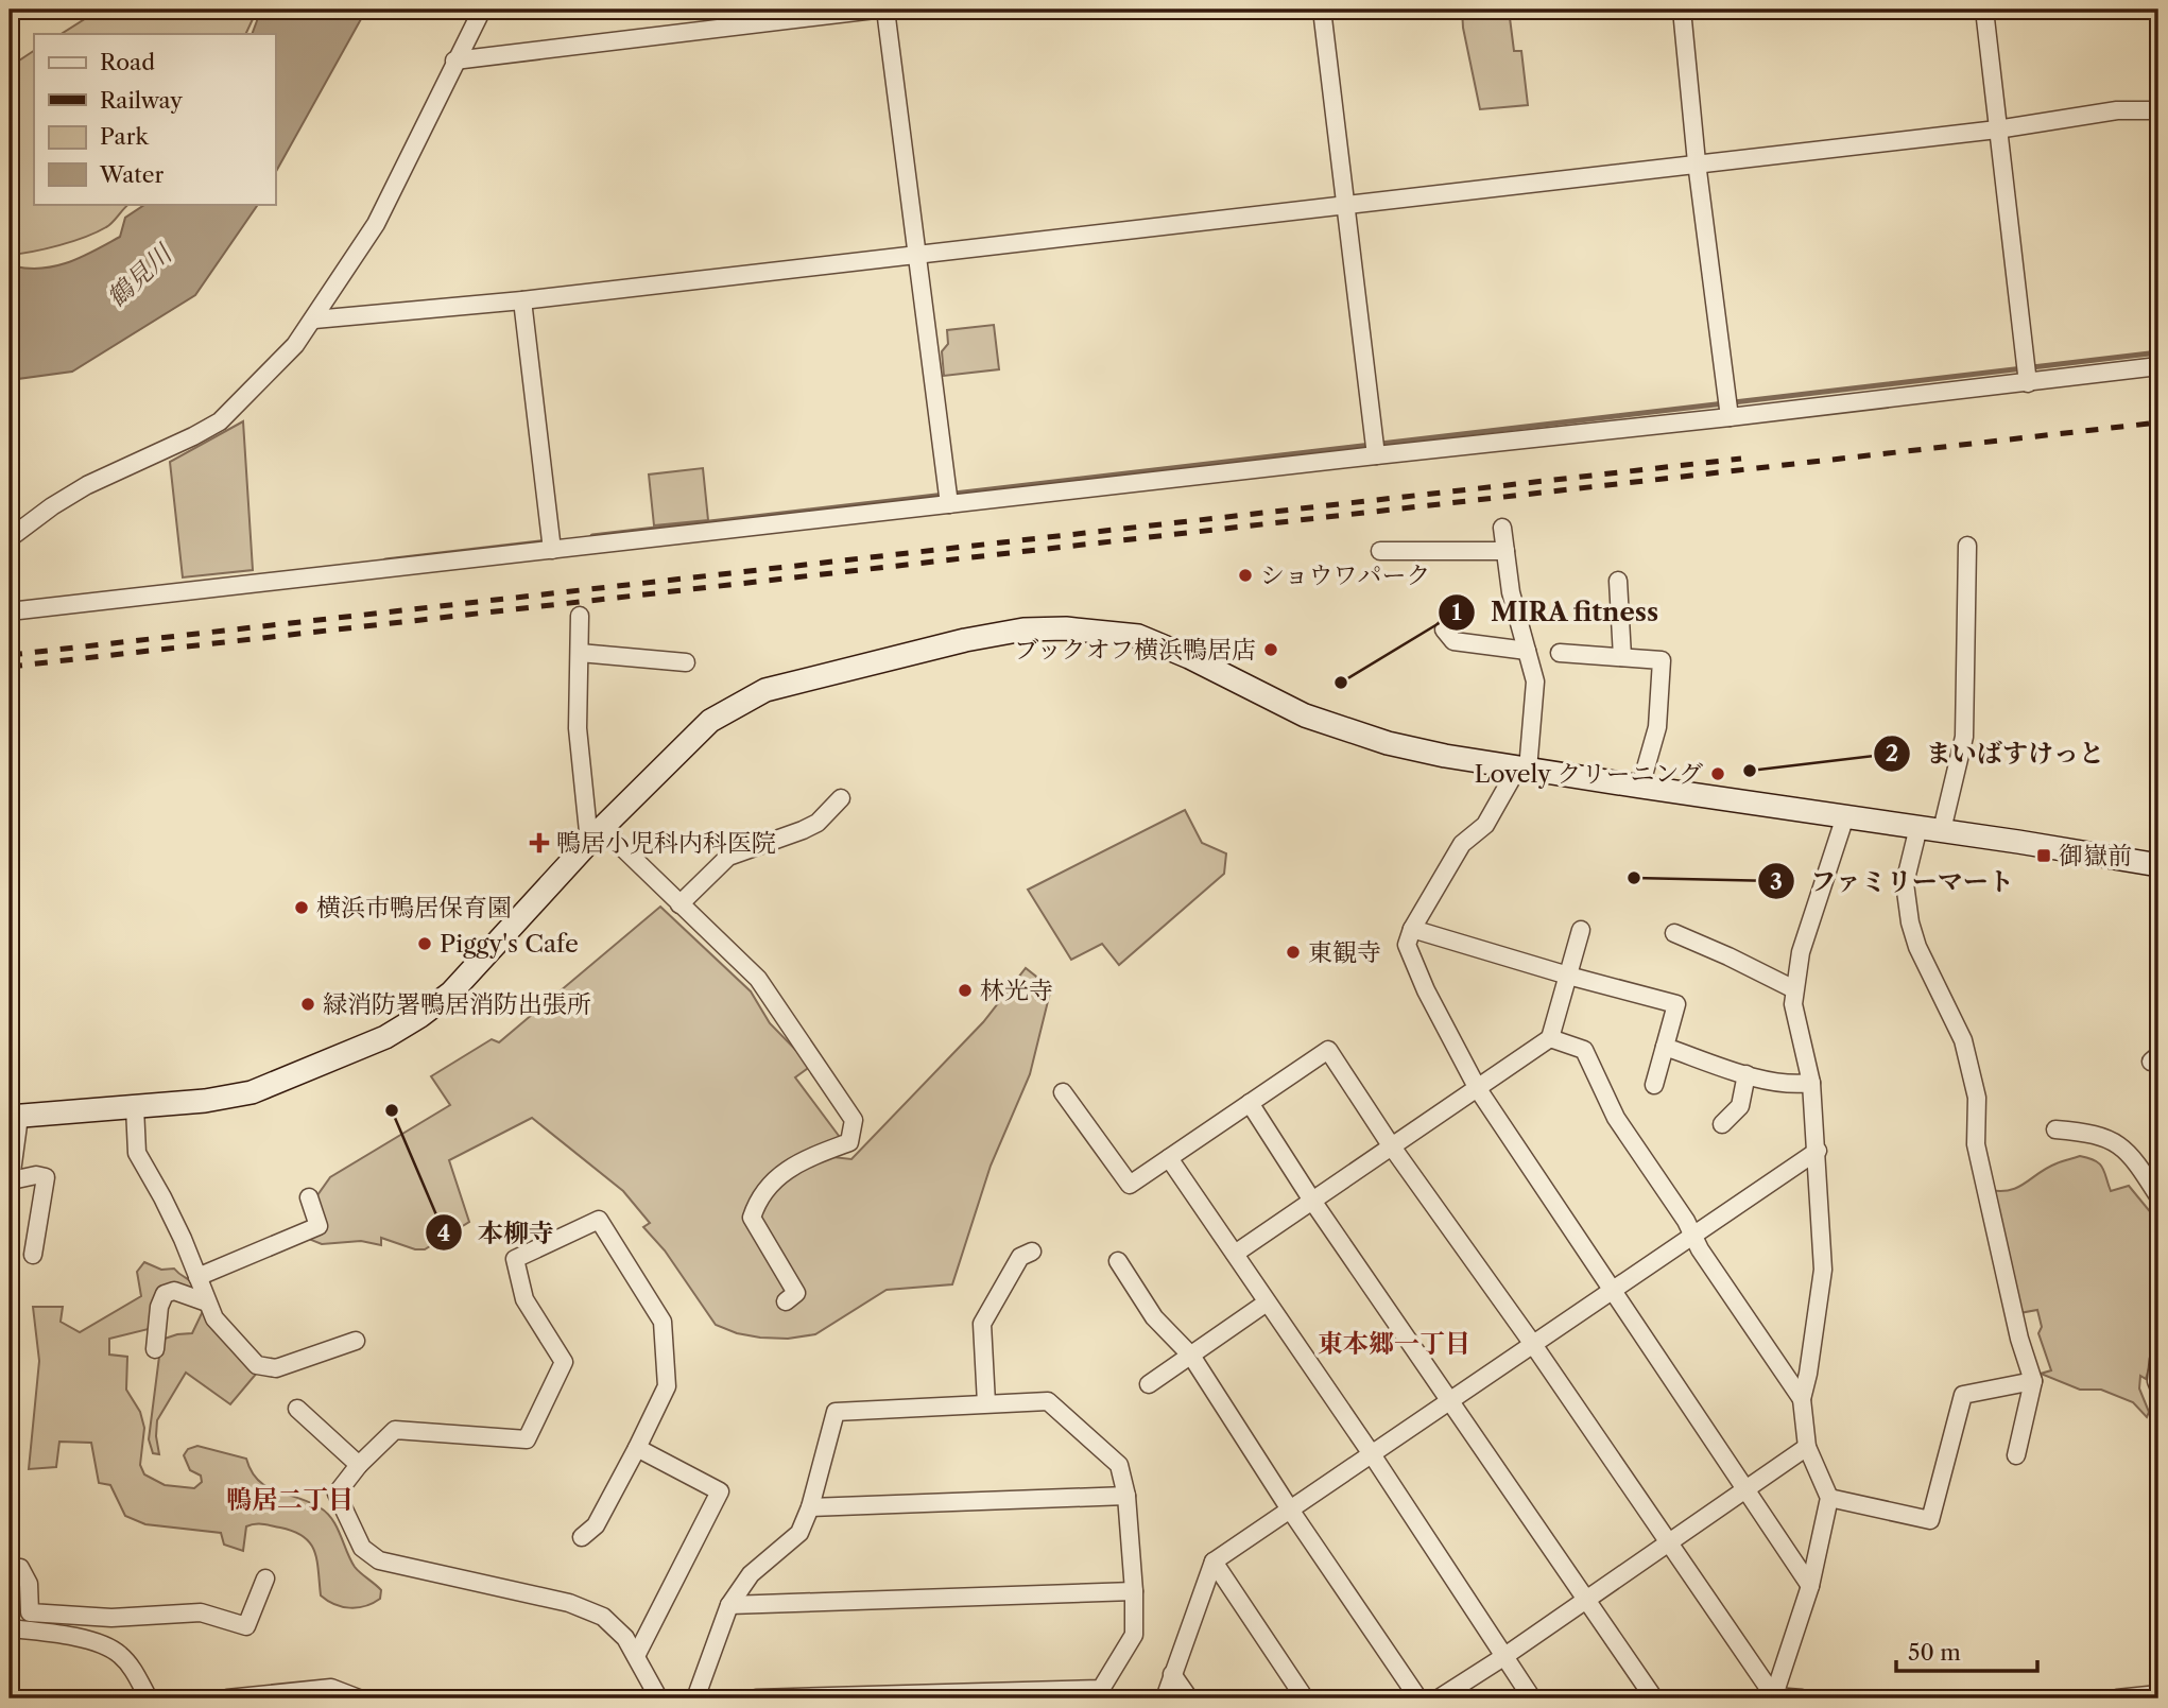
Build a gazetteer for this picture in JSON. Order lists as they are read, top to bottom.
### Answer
{
  "districts": ["東本郷一丁目", "鴨居二丁目"],
  "water": ["鶴見川"],
  "places": {
    "other": [
      "ショウワパーク",
      "ブックオフ横浜鴨居店",
      "MIRA fitness",
      "まいばすけっと",
      "Lovely クリーニング",
      "ファミリーマート",
      "横浜市鴨居保育園",
      "Piggy's Cafe",
      "東観寺",
      "林光寺",
      "緑消防署鴨居消防出張所",
      "本柳寺"
    ],
    "health": ["鴨居小児科内科医院"],
    "transit": ["御嶽前"]
  },
  "legend": [
    "Road",
    "Railway",
    "Park",
    "Water"
  ],
  "scale_bar": "50 m"
}
